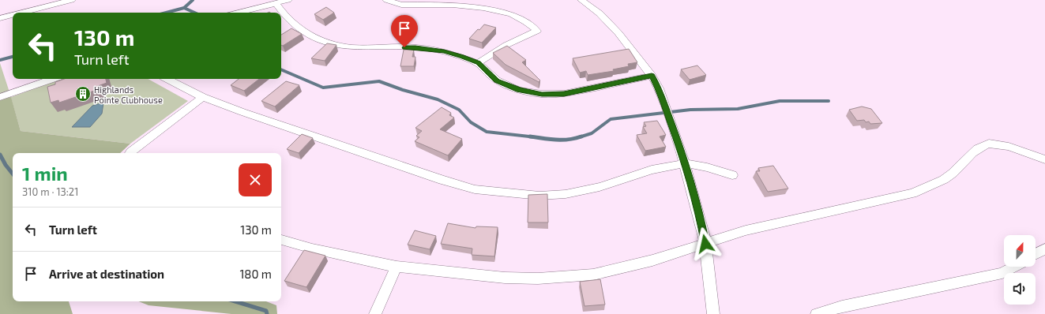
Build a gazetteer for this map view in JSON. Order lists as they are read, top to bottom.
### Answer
{
  "places": {
    "building": ["Highlands Pointe Clubhouse"]
  },
  "north": "top",
  "page": {
    "turn": ["130 m", "Turn left"],
    "heading": ["1 min", "310 m · 13:21"],
    "list": [
      {
        "name": "Turn left",
        "value": "130 m"
      },
      {
        "name": "Arrive at destination",
        "value": "180 m"
      }
    ]
  }
}
